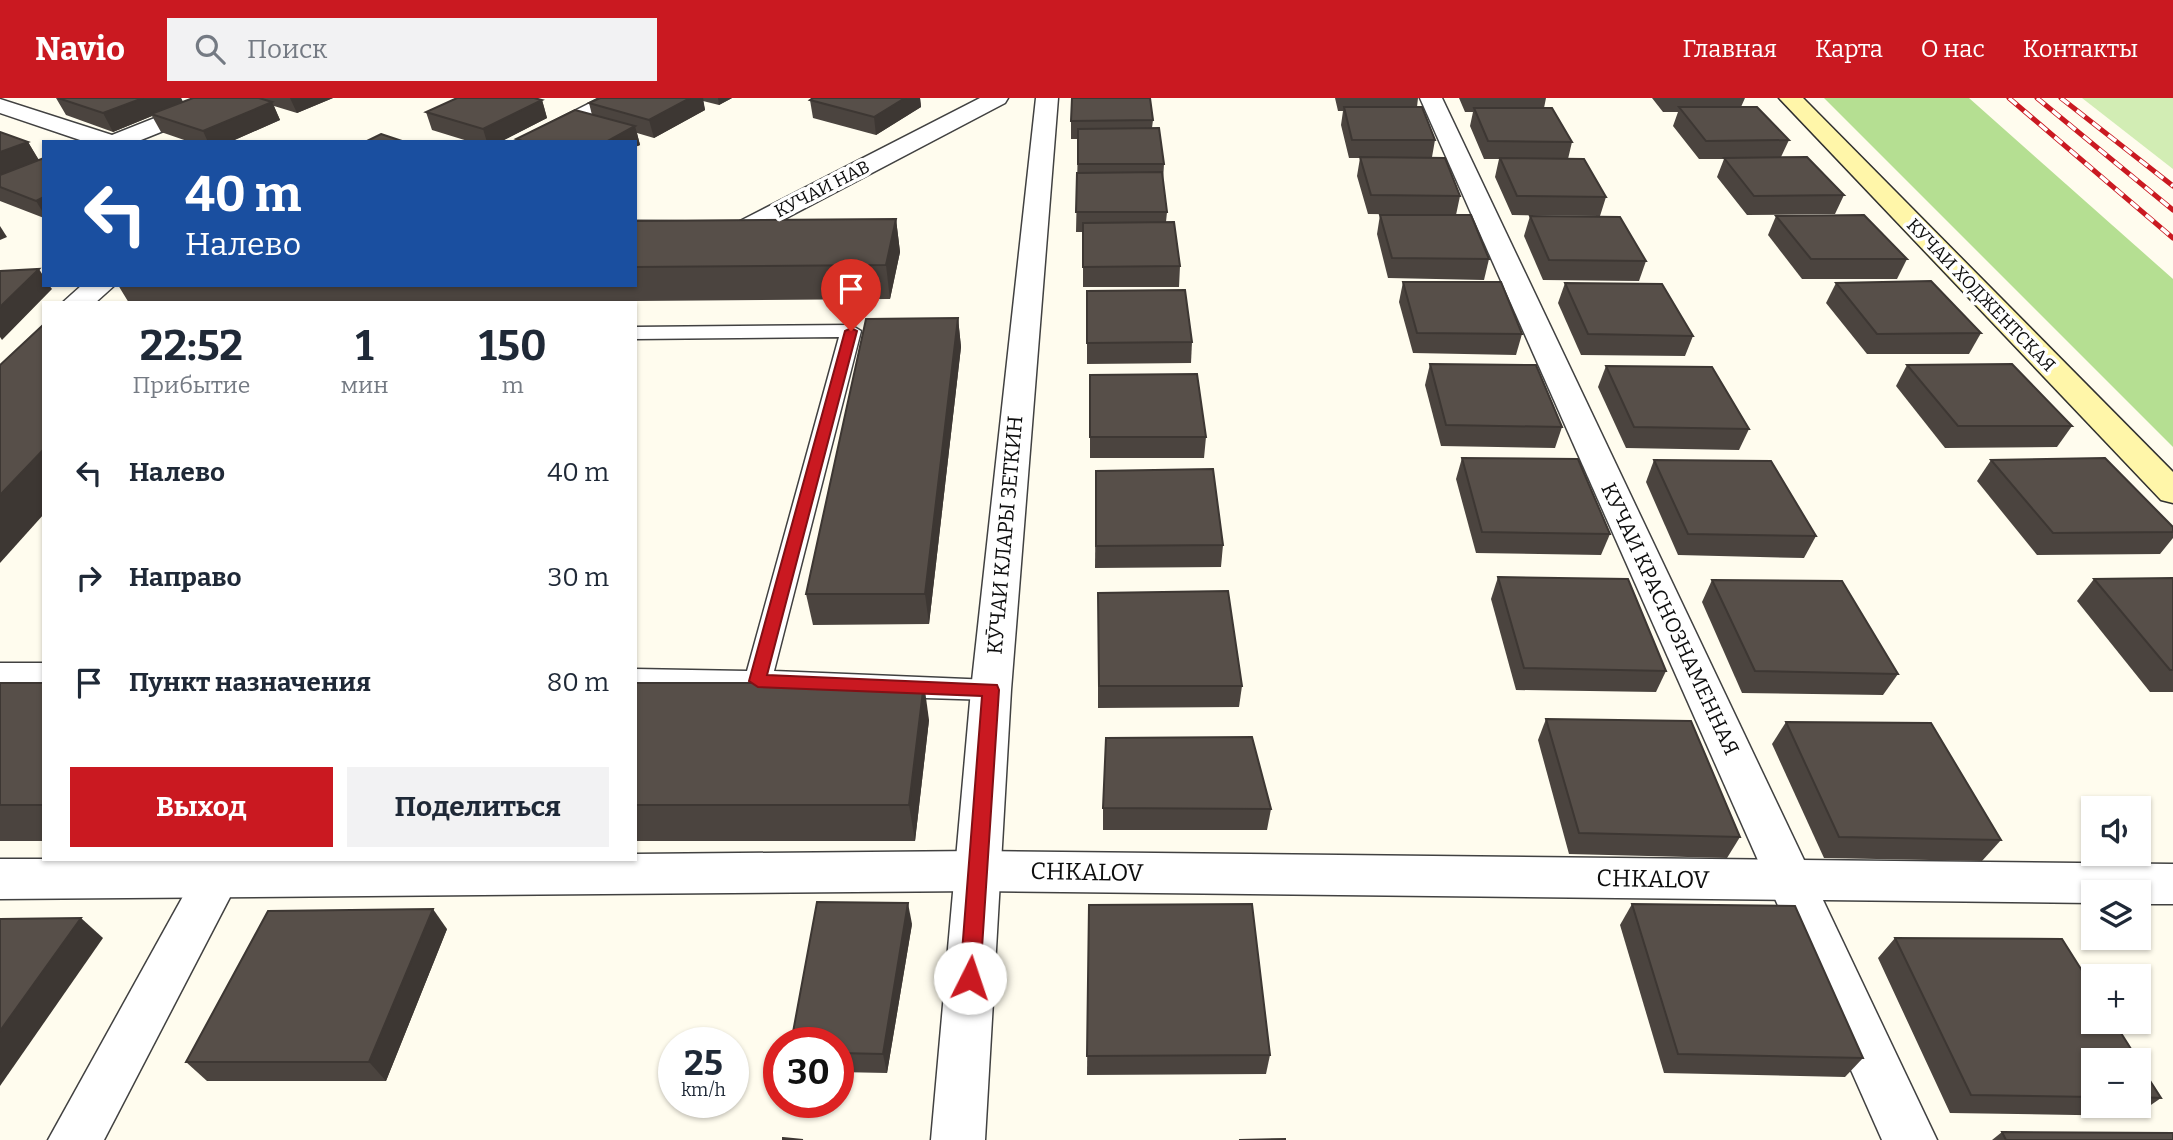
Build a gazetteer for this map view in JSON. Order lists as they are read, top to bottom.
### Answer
{
  "streets": {
    "main road": ["КУЧАИ ХОДЖЕНТСКАЯ"],
    "street": [
      "КУЧАИ НАВ",
      "КӮЧАИ КЛАРЫ ЗЕТКИН",
      "КУЧАИ КРАСНОЗНАМЕННАЯ",
      "CHKALOV"
    ]
  },
  "crossings": [
    ["КӮЧАИ КЛАРЫ ЗЕТКИН", "CHKALOV"],
    ["КУЧАИ КРАСНОЗНАМЕННАЯ", "CHKALOV"]
  ],
  "page": {
    "header": "Navio",
    "search": "Поиск",
    "nav": [
      "Главная",
      "Карта",
      "О нас",
      "Контакты"
    ],
    "turn": ["40 m", "Налево"],
    "eta": [
      "22:52",
      "Прибытие",
      "1",
      "мин",
      "150",
      "m"
    ],
    "list": [
      {
        "name": "Налево",
        "value": "40 m"
      },
      {
        "name": "Направо",
        "value": "30 m"
      },
      {
        "name": "Пункт назначения",
        "value": "80 m"
      }
    ],
    "buttons": ["Выход", "Поделиться"],
    "map_buttons": ["+", "−"],
    "speed": "25 km/h",
    "limit": "30"
  }
}
